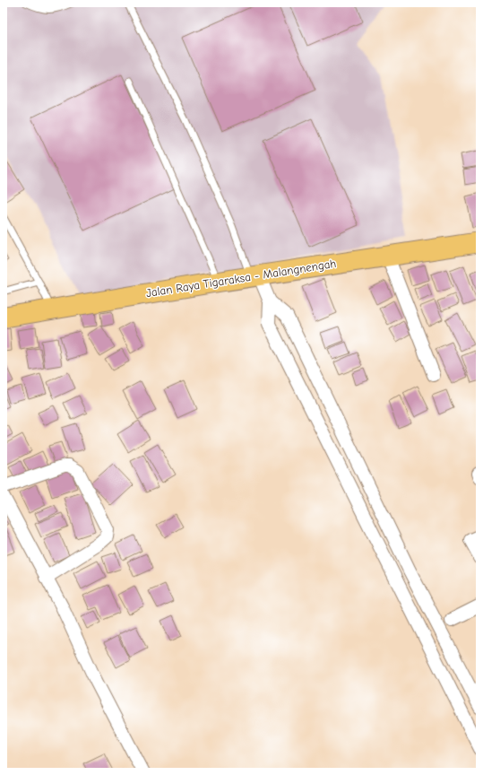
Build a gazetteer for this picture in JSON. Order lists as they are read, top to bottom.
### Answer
{
  "streets": {
    "main road": ["Jalan Raya Tigaraksa - Malangnengah"]
  }
}
